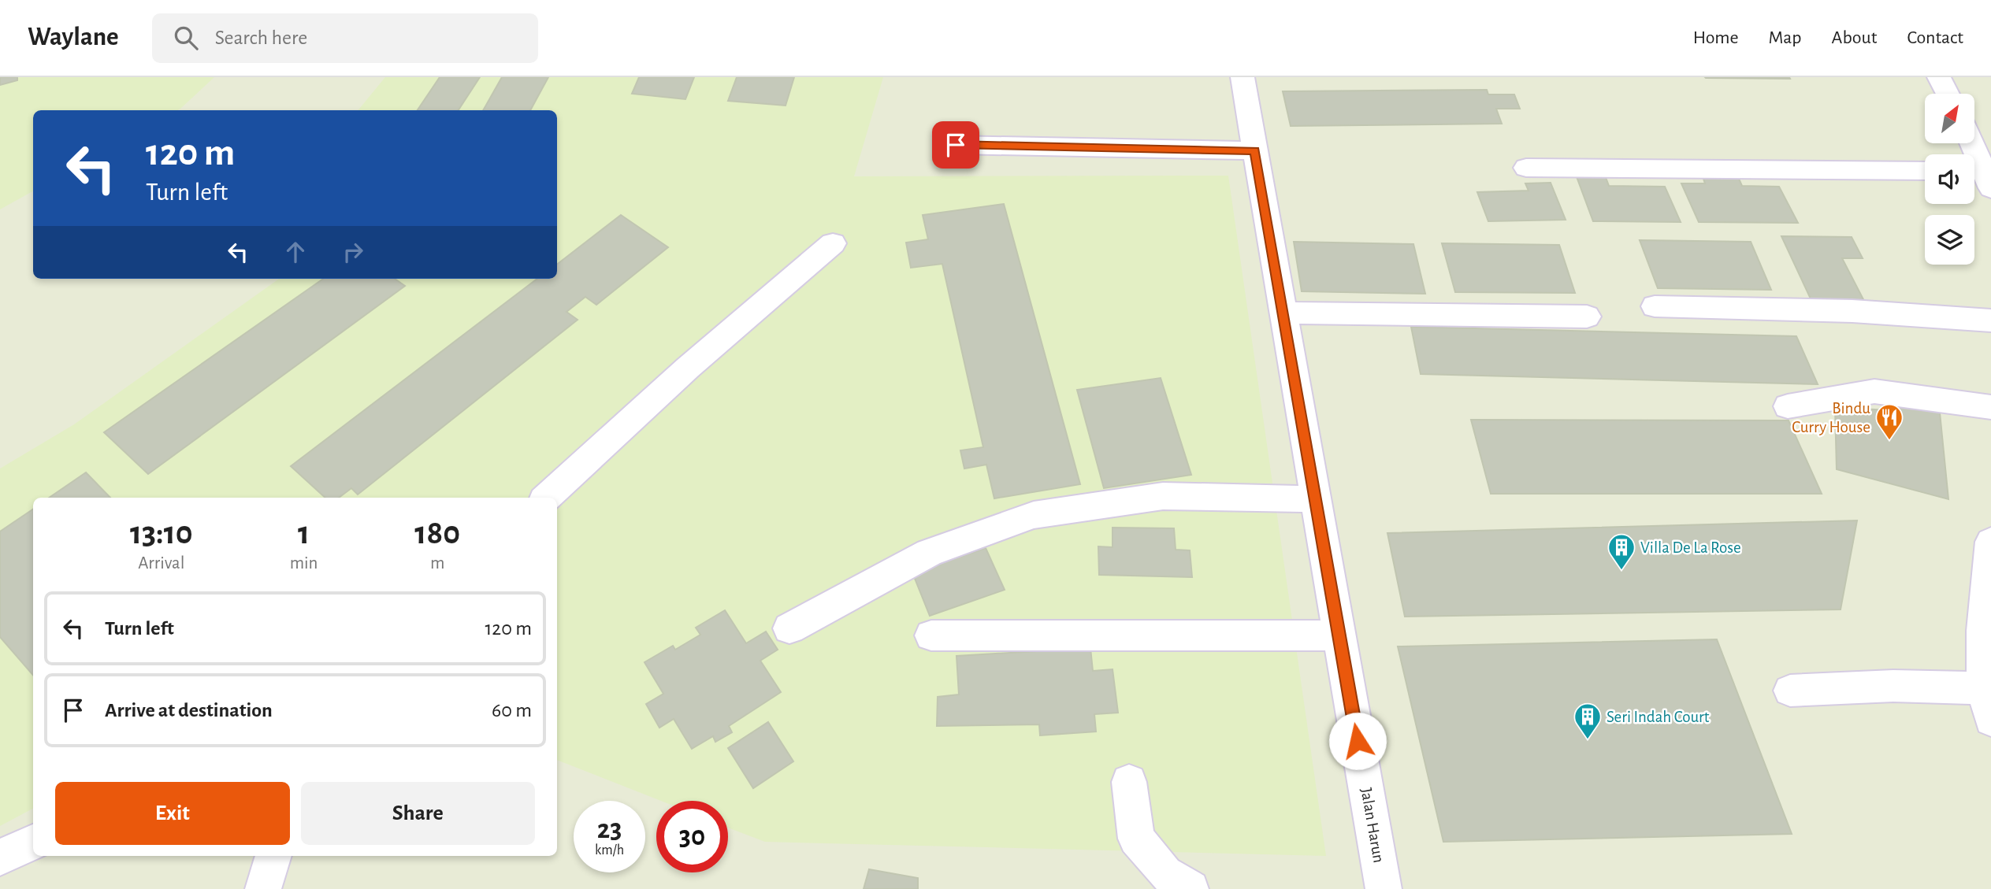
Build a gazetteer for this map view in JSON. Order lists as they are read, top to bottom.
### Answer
{
  "streets": {
    "street": ["Jalan Harun"]
  },
  "places": {
    "restaurant": ["Bindu Curry House"],
    "building": ["Villa De La Rose", "Seri Indah Court"]
  },
  "north": "top right",
  "page": {
    "header": "Waylane",
    "search": "Search here",
    "nav": [
      "Home",
      "Map",
      "About",
      "Contact"
    ],
    "turn": ["120 m", "Turn left"],
    "eta": [
      "13:10",
      "Arrival",
      "1",
      "min",
      "180",
      "m"
    ],
    "list": [
      {
        "name": "Turn left",
        "value": "120 m"
      },
      {
        "name": "Arrive at destination",
        "value": "60 m"
      }
    ],
    "buttons": ["Exit", "Share"],
    "speed": "23 km/h",
    "limit": "30"
  }
}
